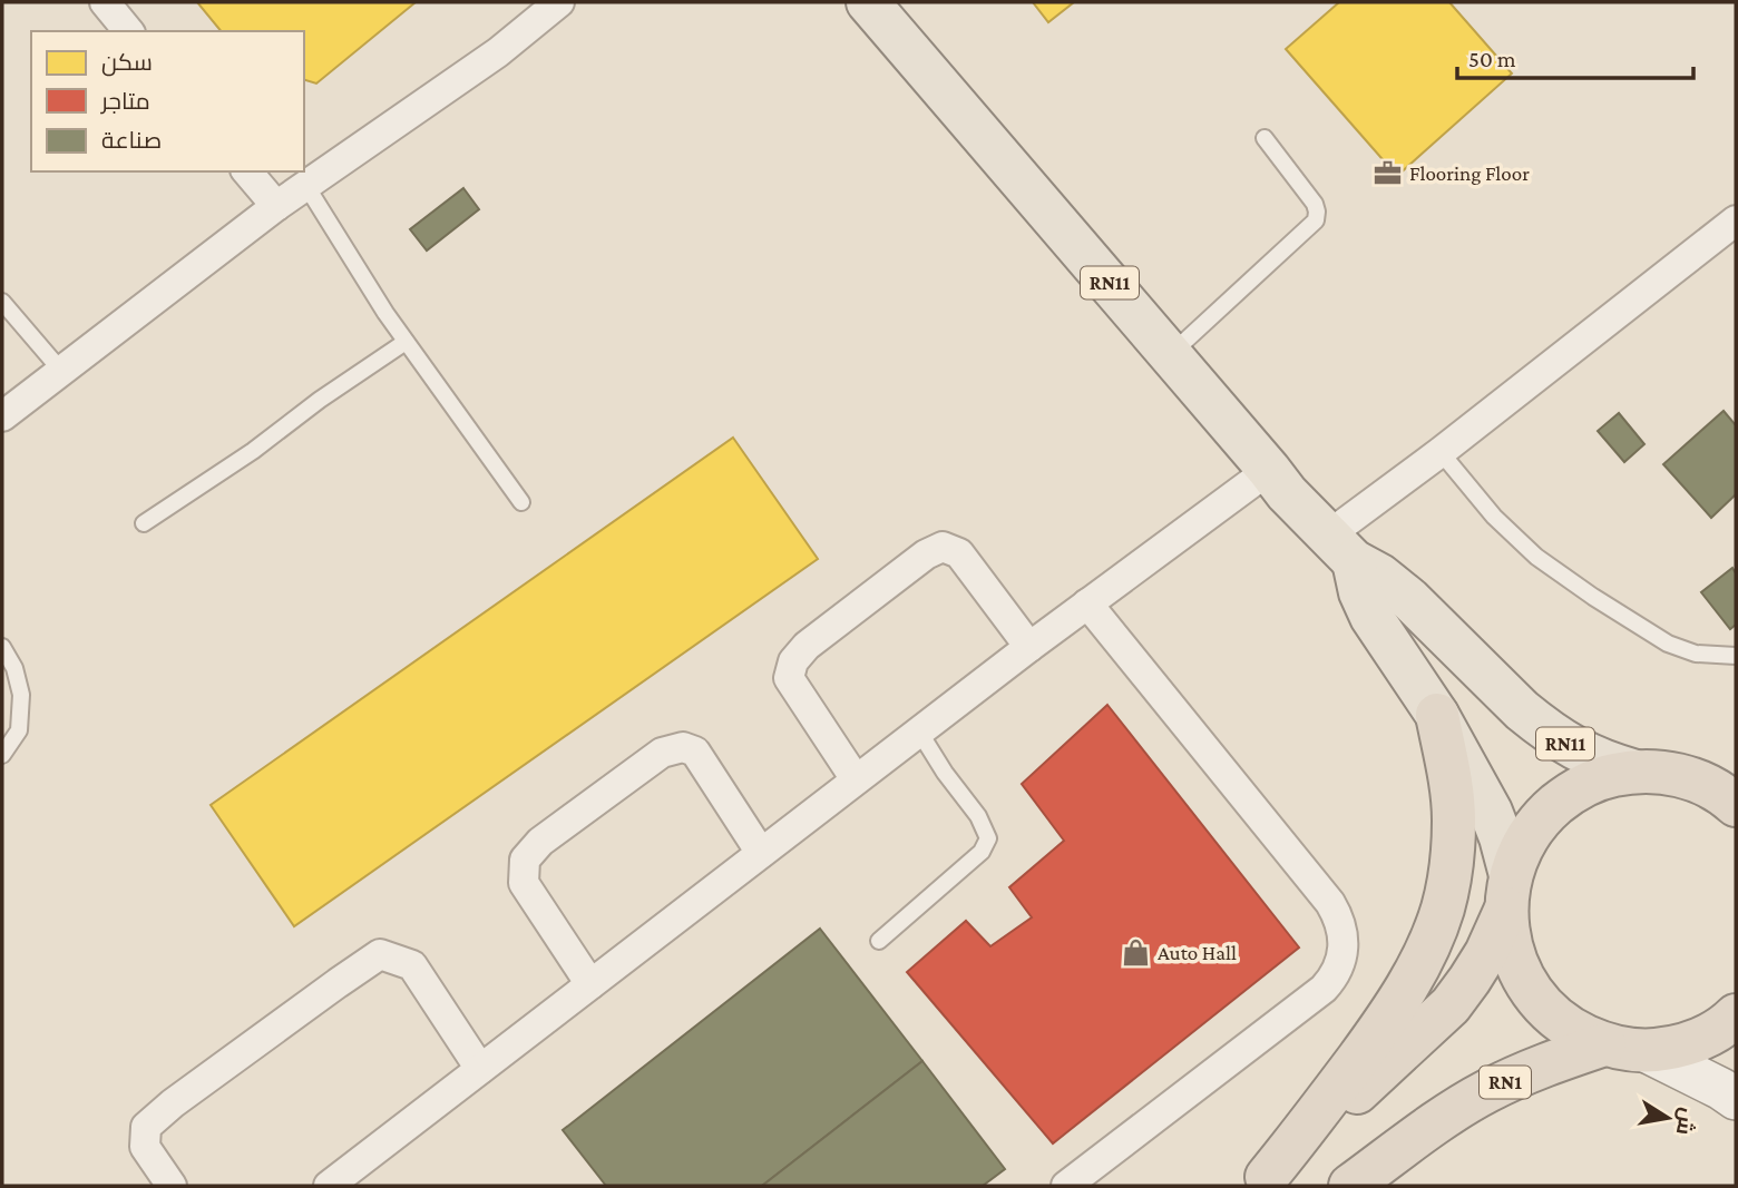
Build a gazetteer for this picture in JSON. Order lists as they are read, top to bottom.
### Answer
{
  "streets": {
    "highway": ["RN1"],
    "main road": ["RN11"]
  },
  "places": {
    "office": ["Flooring Floor"],
    "shop": ["Auto Hall"]
  },
  "legend": ["سكن", "متاجر", "صناعة"],
  "scale_bar": "50 m",
  "north": "right"
}
